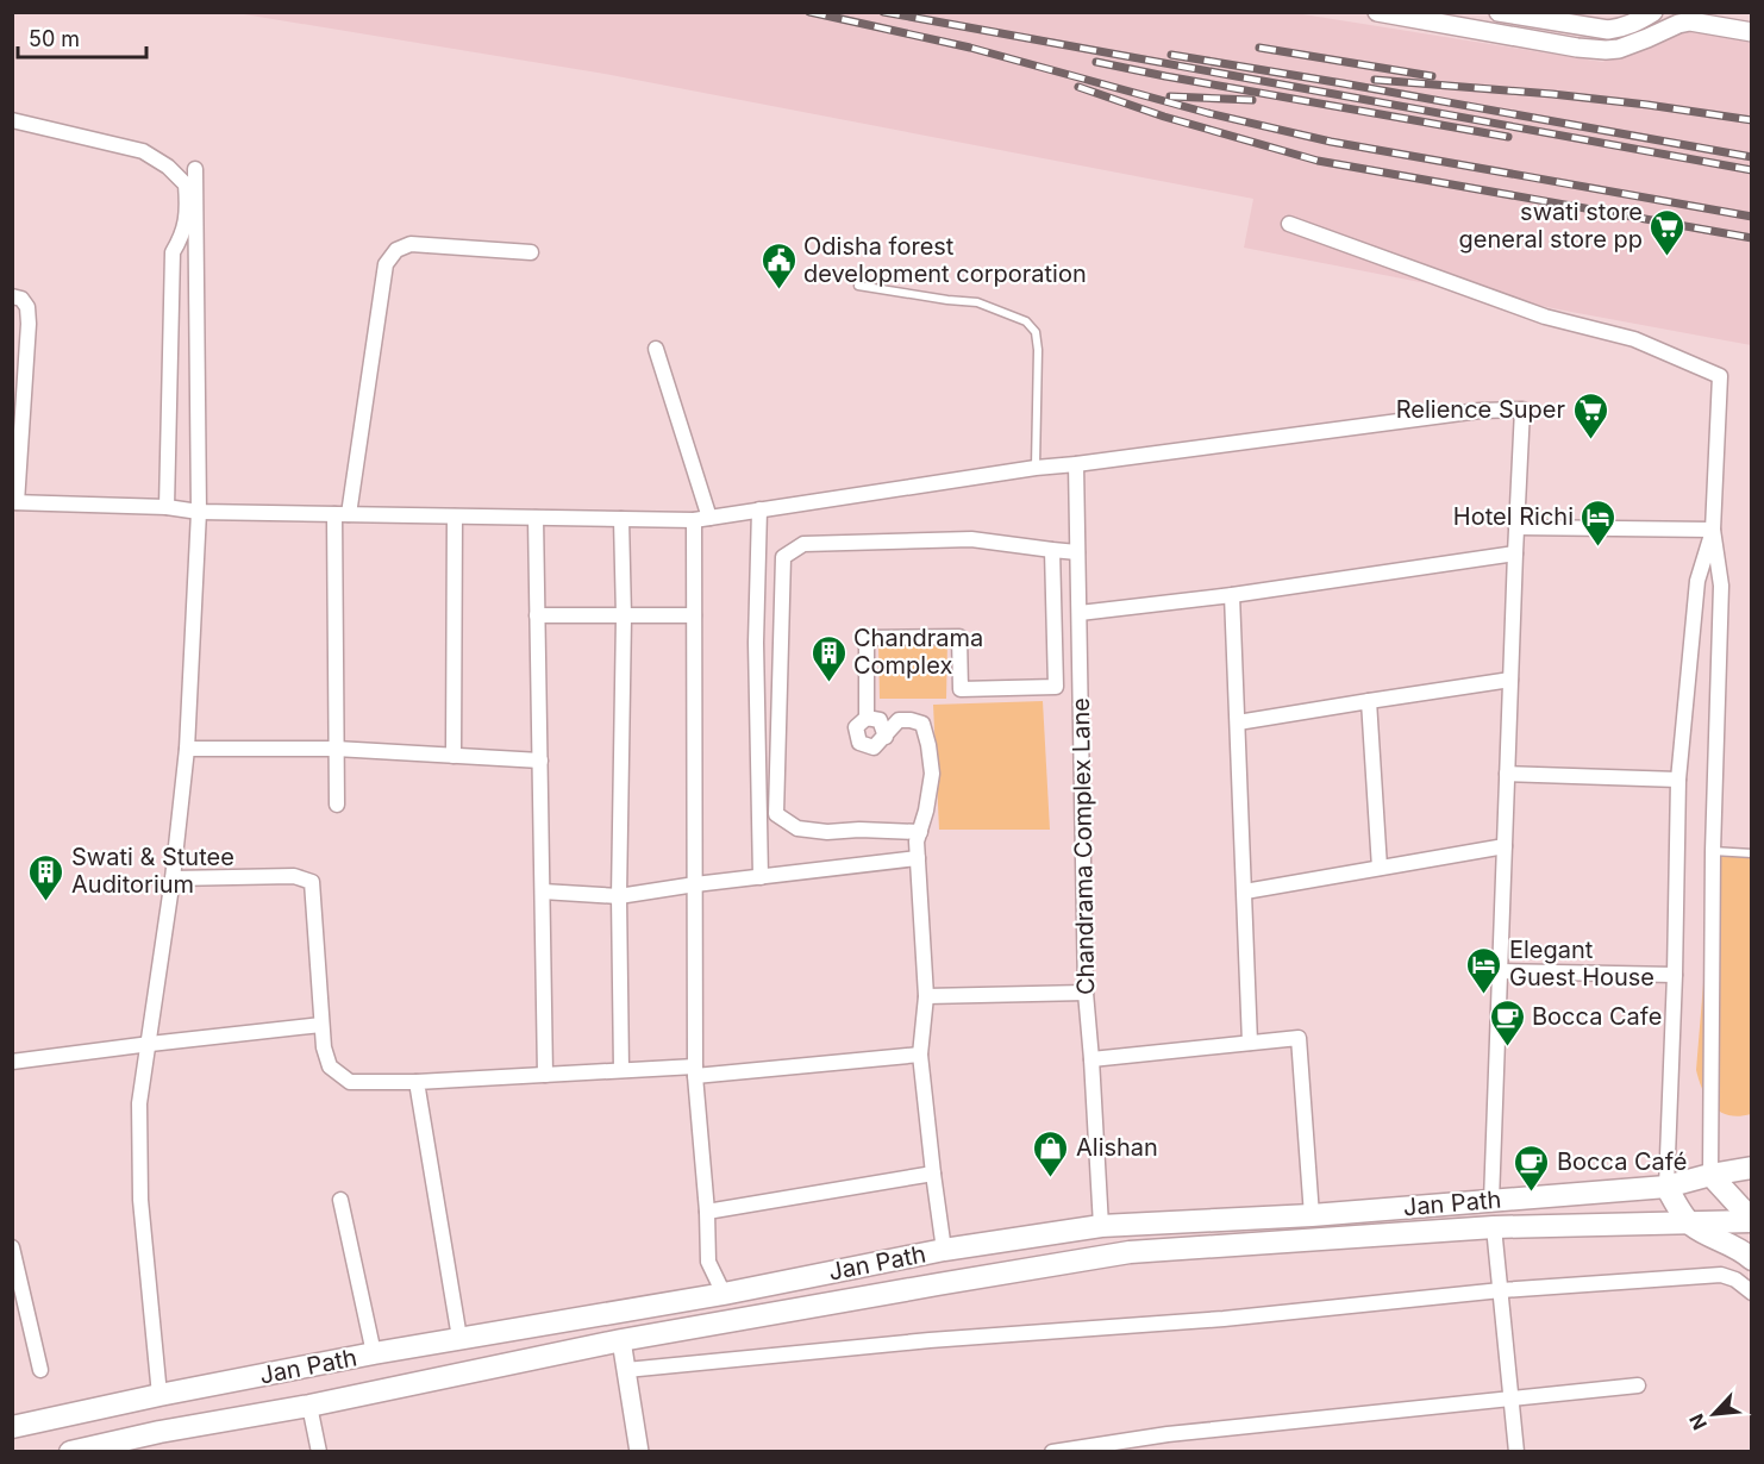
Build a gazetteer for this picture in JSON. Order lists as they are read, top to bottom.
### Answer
{
  "streets": {
    "main road": ["Jan Path"],
    "street": ["Chandrama Complex Lane"]
  },
  "crossings": [
    ["Chandrama Complex Lane", "Jan Path"]
  ],
  "places": {
    "supermarket": ["swati store general store pp", "Relience Super"],
    "public building": ["Odisha forest development corporation"],
    "hotel": ["Hotel Richi", "Elegant Guest House"],
    "building": ["Chandrama Complex", "Swati & Stutee Auditorium"],
    "cafe": ["Bocca Cafe", "Bocca Café"],
    "shop": ["Alishan"]
  },
  "scale_bar": "50 m",
  "north": "bottom left"
}
